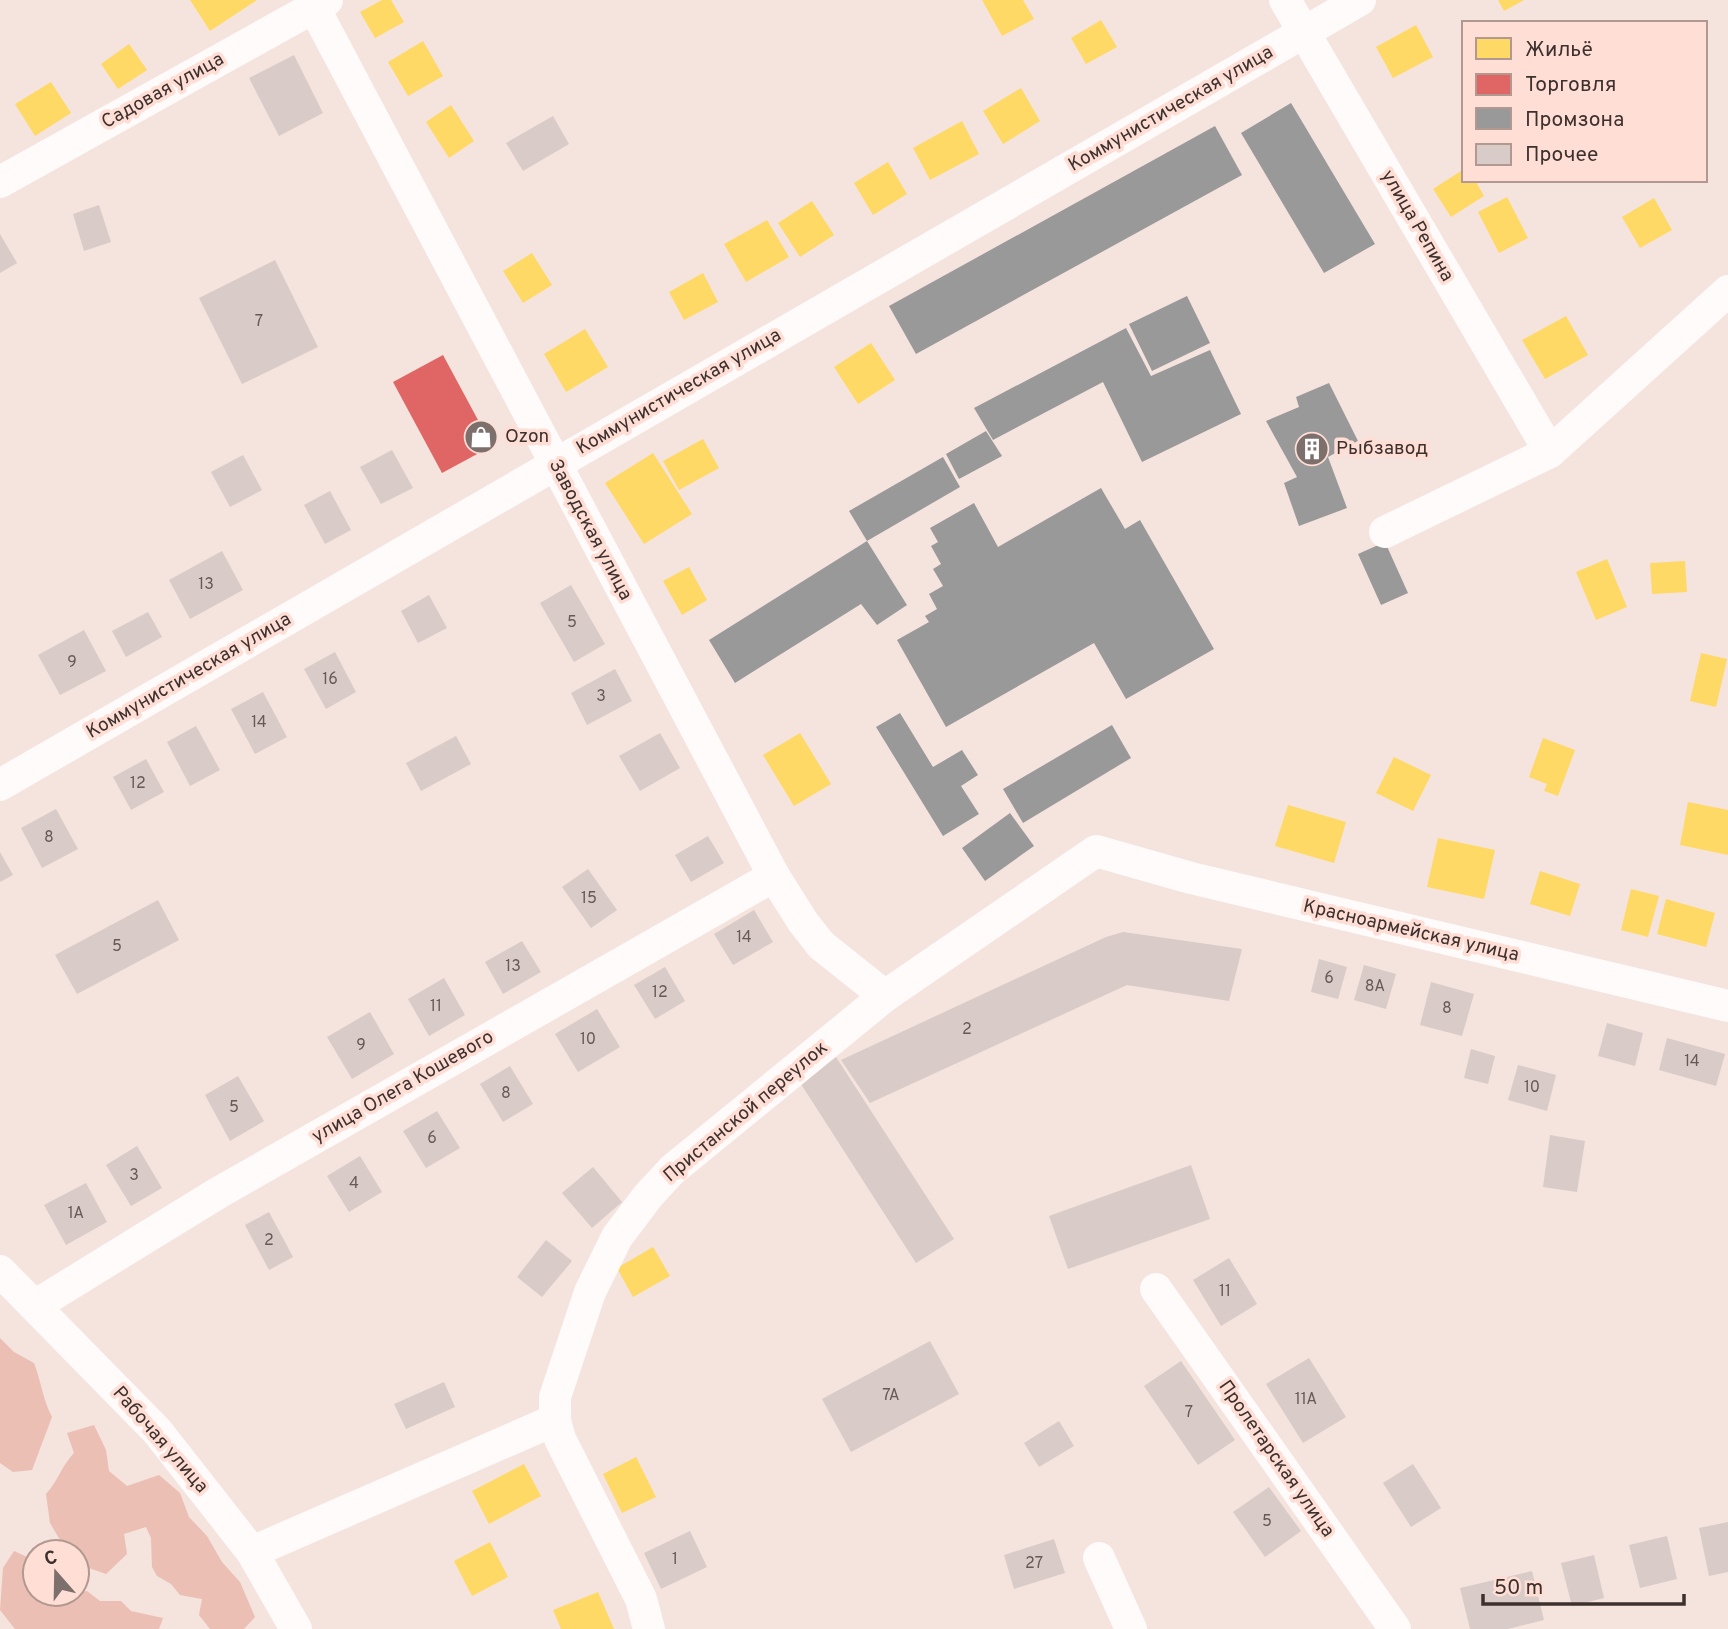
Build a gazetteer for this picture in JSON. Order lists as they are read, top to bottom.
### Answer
{
  "streets": {
    "street": [
      "Садовая улица",
      "Коммунистическая улица",
      "улица Репина",
      "Заводская улица",
      "Красноармейская улица",
      "улица Олега Кошевого",
      "Пристанской переулок",
      "Рабочая улица",
      "Пролетарская улица"
    ]
  },
  "crossings": [
    ["Садовая улица", "Заводская улица"],
    ["Коммунистическая улица", "улица Репина"],
    ["Коммунистическая улица", "Заводская улица"],
    ["Заводская улица", "улица Олега Кошевого"],
    ["Заводская улица", "Пристанской переулок"],
    ["Красноармейская улица", "Пристанской переулок"],
    ["улица Олега Кошевого", "Рабочая улица"]
  ],
  "places": {
    "shop": ["Ozon"],
    "building": ["Рыбзавод"]
  },
  "house_numbers": [
    "7",
    "13",
    "5",
    "9",
    "16",
    "3",
    "14",
    "12",
    "8",
    "15",
    "14",
    "5",
    "13",
    "6",
    "8А",
    "12",
    "11",
    "8",
    "2",
    "10",
    "9",
    "14",
    "10",
    "8",
    "5",
    "6",
    "3",
    "4",
    "1А",
    "2",
    "11",
    "7А",
    "11А",
    "7",
    "5",
    "1",
    "27"
  ],
  "legend": [
    "Жильё",
    "Торговля",
    "Промзона",
    "Прочее"
  ],
  "scale_bar": "50 m",
  "north": "top"
}
